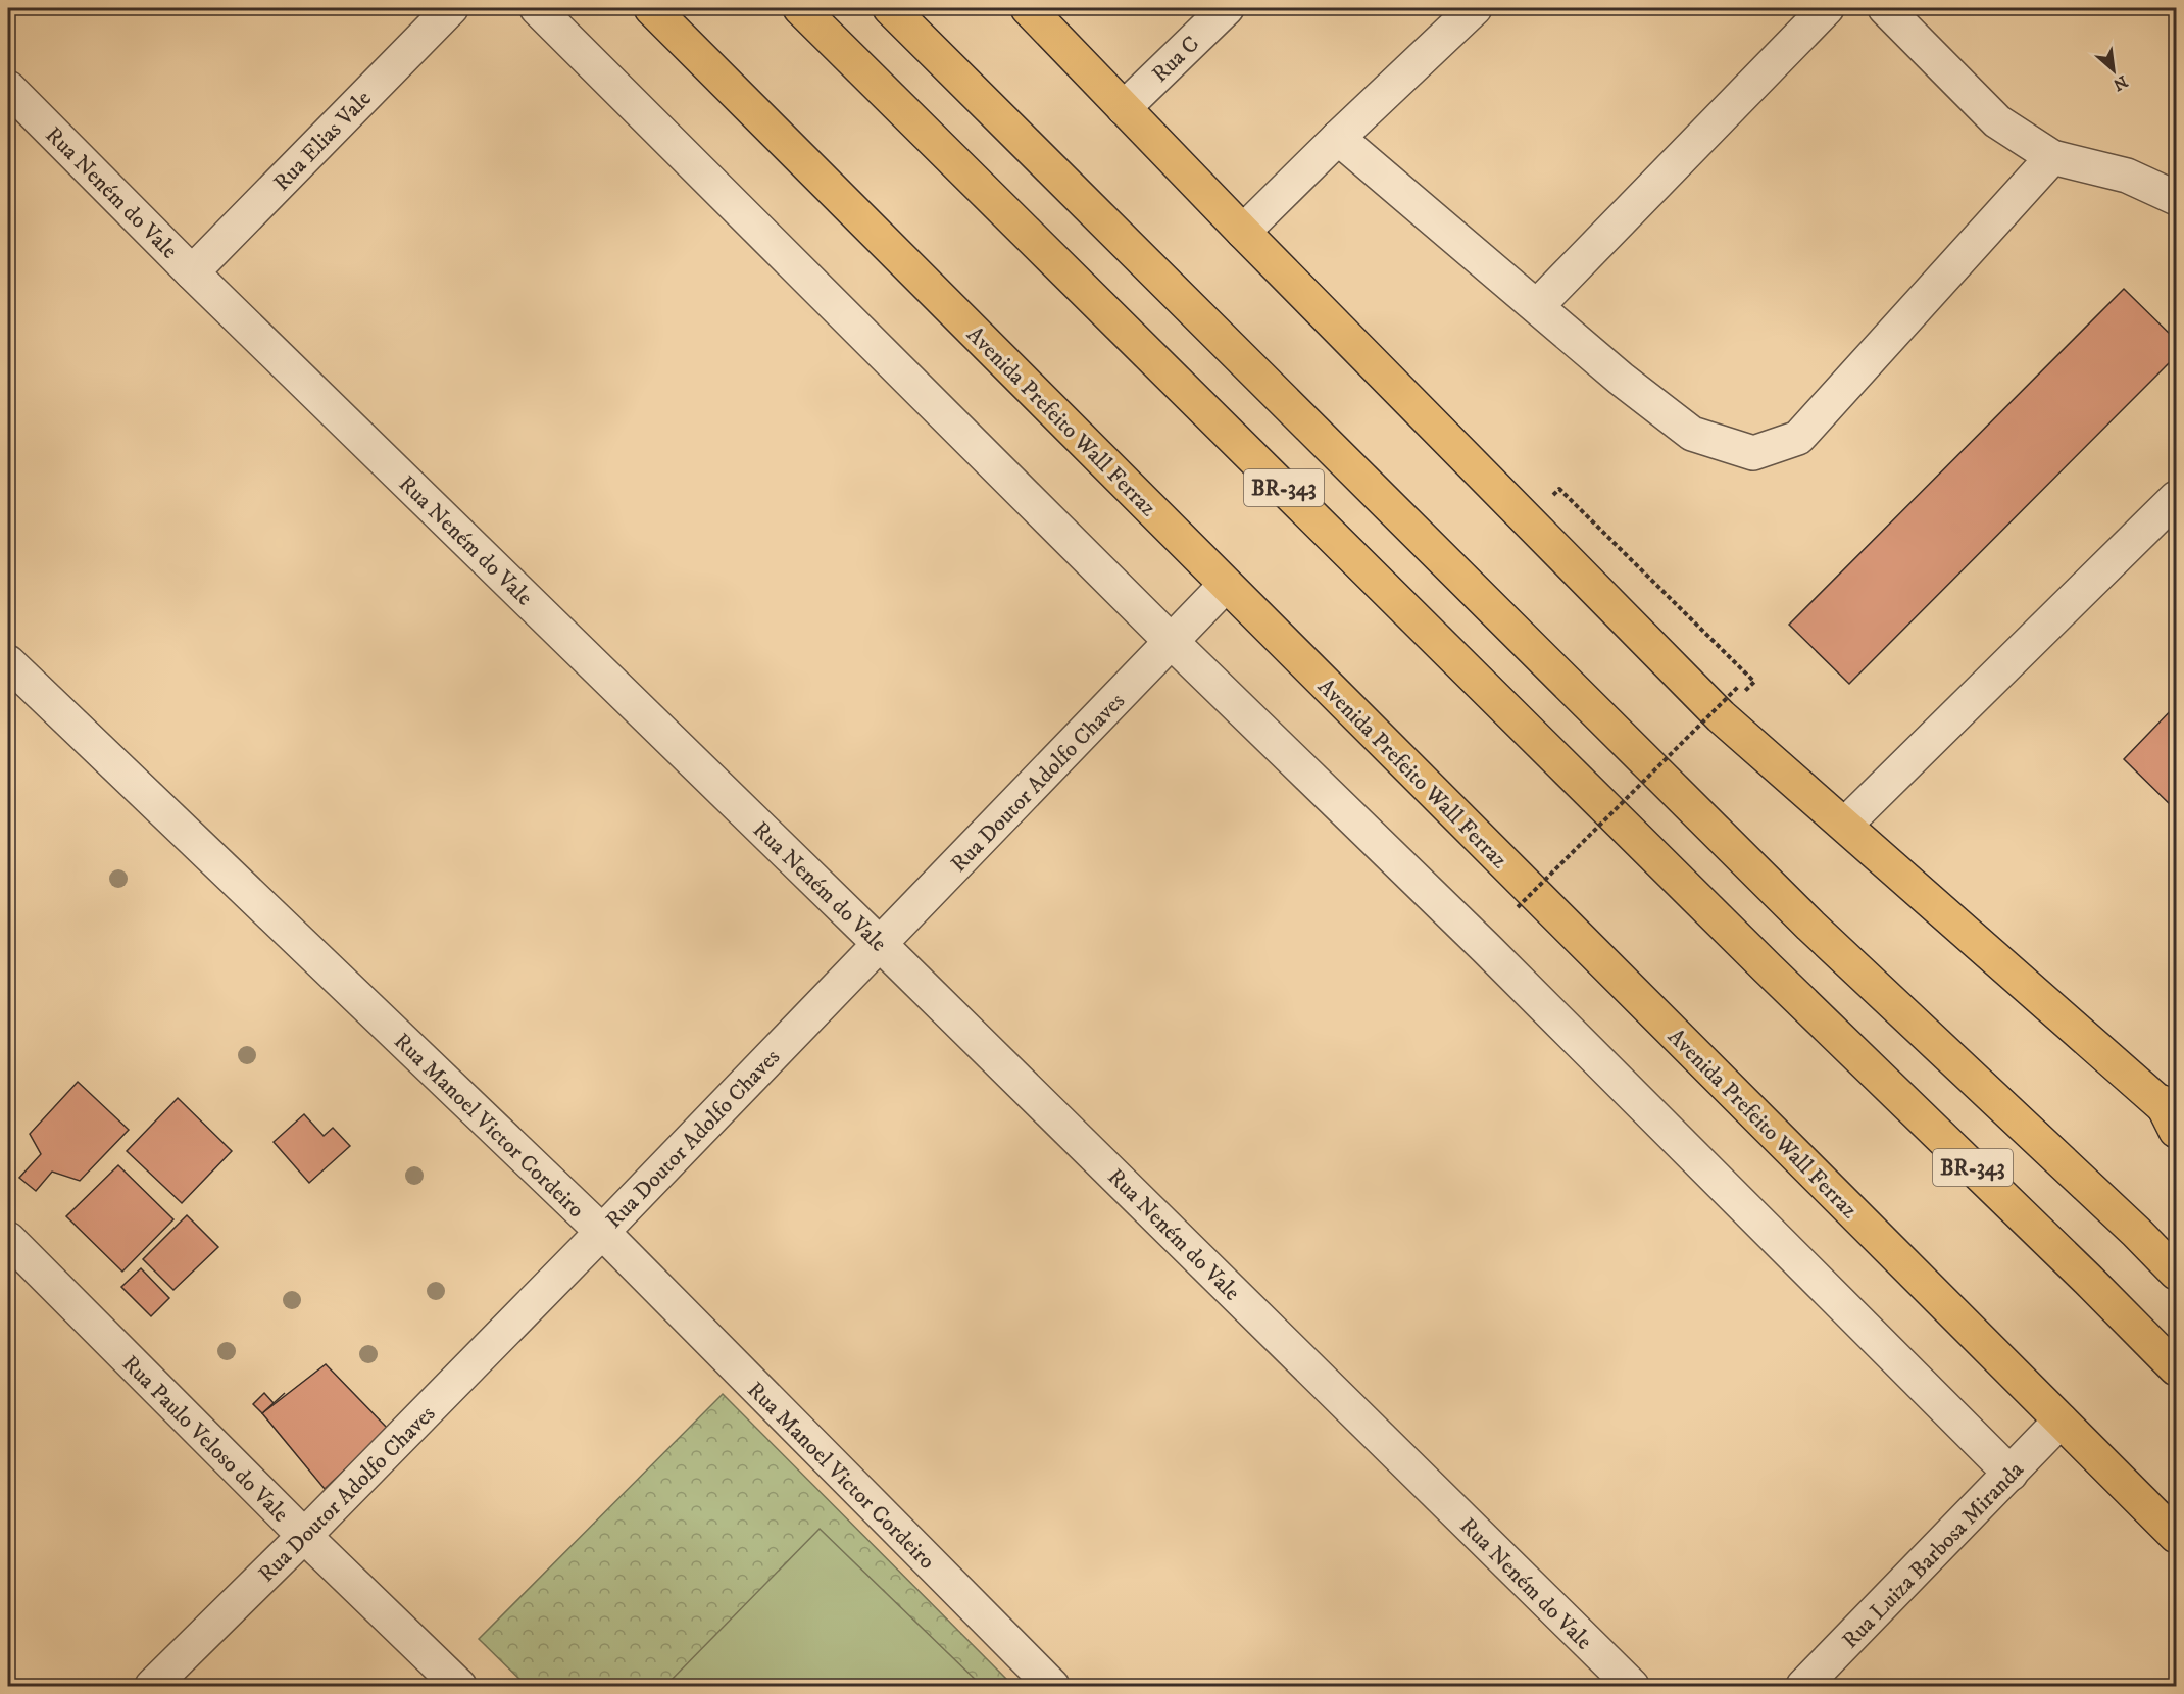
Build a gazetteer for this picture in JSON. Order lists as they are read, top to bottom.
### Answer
{
  "streets": {
    "main road": ["Avenida Prefeito Wall Ferraz", "BR-343"],
    "street": [
      "Rua C",
      "Rua Elias Vale",
      "Rua Neném do Vale",
      "Rua Doutor Adolfo Chaves",
      "Rua Manoel Victor Cordeiro",
      "Rua Paulo Veloso do Vale",
      "Rua Luiza Barbosa Miranda"
    ]
  },
  "crossings": [
    ["Rua Elias Vale", "Rua Neném do Vale"],
    ["Rua Neném do Vale", "Rua Doutor Adolfo Chaves"],
    ["Avenida Prefeito Wall Ferraz", "Rua Doutor Adolfo Chaves"],
    ["Avenida Prefeito Wall Ferraz", "Rua Luiza Barbosa Miranda"],
    ["Rua Doutor Adolfo Chaves", "Rua Manoel Victor Cordeiro"],
    ["Rua Doutor Adolfo Chaves", "Rua Paulo Veloso do Vale"]
  ],
  "north": "bottom right"
}
